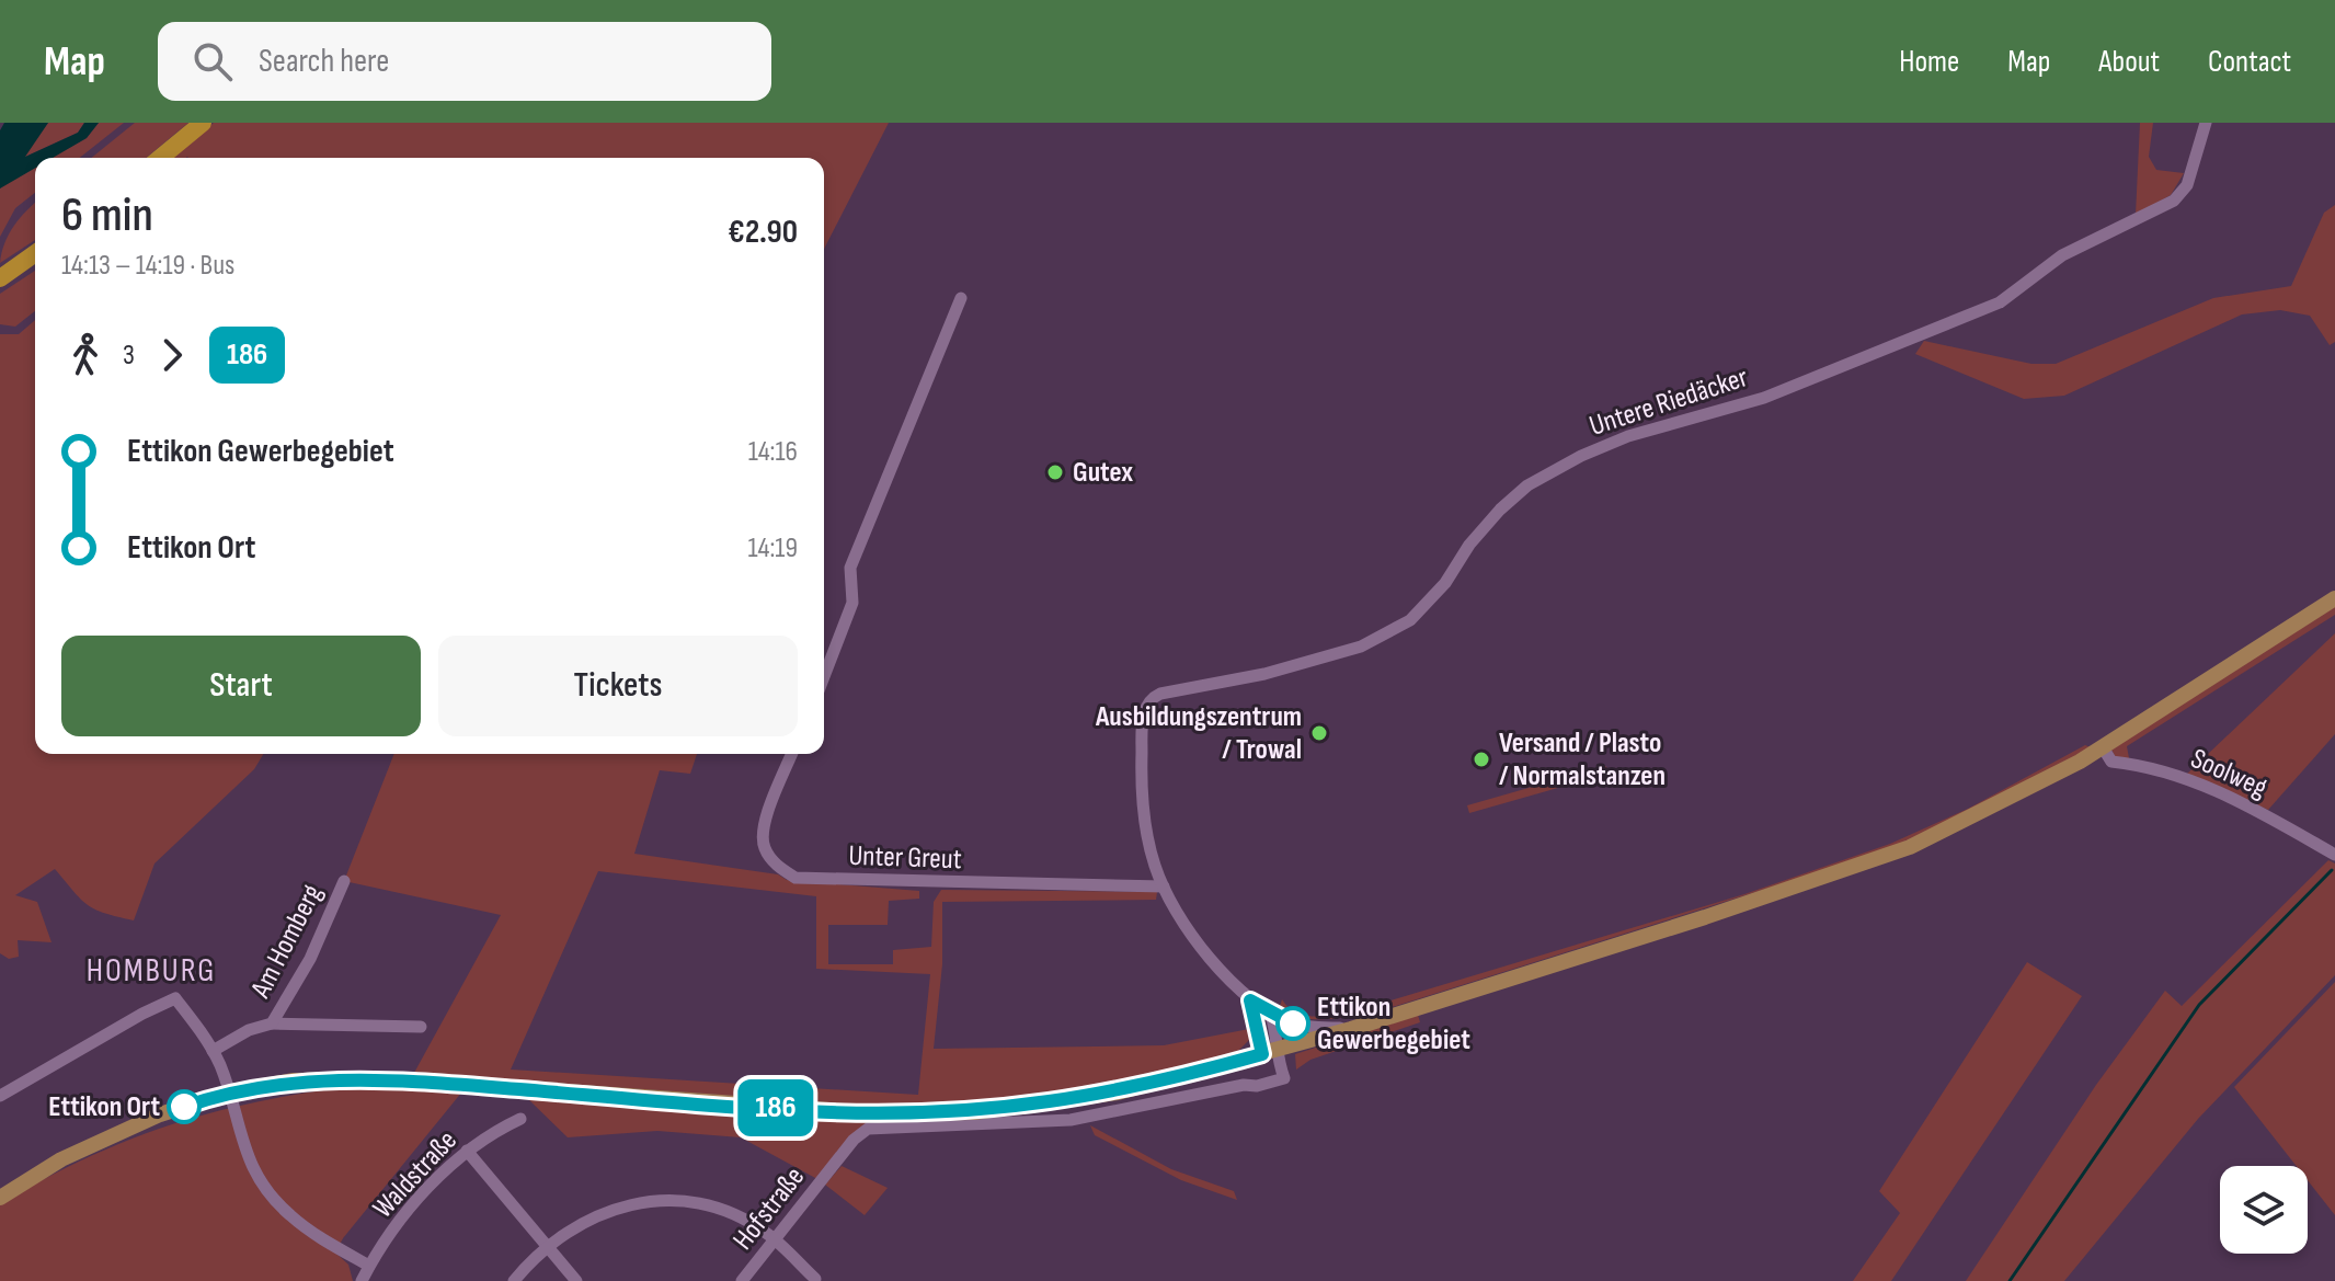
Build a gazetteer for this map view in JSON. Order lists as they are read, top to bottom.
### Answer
{
  "streets": {
    "street": [
      "Untere Riedäcker",
      "Soolweg",
      "Unter Greut",
      "Am Homberg",
      "Waldstraße",
      "Hofstraße"
    ]
  },
  "crossings": [
    ["Untere Riedäcker", "Unter Greut"],
    ["Untere Riedäcker", "Hofstraße"]
  ],
  "districts": ["HOMBURG"],
  "places": [
    "Gutex",
    "Ausbildungszentrum / Trowal",
    "Versand / Plasto / Normalstanzen",
    "Ettikon Gewerbegebiet",
    "Ettikon Ort"
  ],
  "lines": ["bus line 186"],
  "page": {
    "header": "Map",
    "search": "Search here",
    "nav": [
      "Home",
      "Map",
      "About",
      "Contact"
    ],
    "on_map": "186",
    "heading": ["6 min", "14:13 – 14:19 · Bus", "€2.90"],
    "legs": ["3", "186"],
    "list": [
      {
        "name": "Ettikon Gewerbegebiet",
        "value": "14:16"
      },
      {
        "name": "Ettikon Ort",
        "value": "14:19"
      }
    ],
    "buttons": ["Start", "Tickets"]
  }
}
